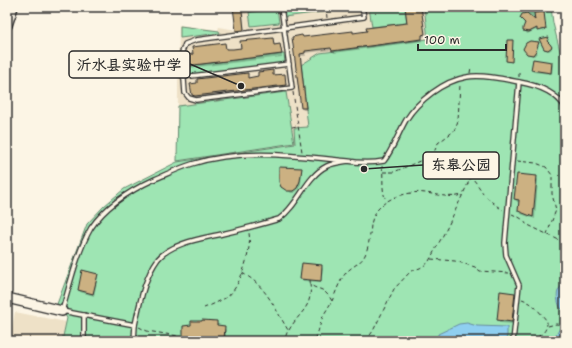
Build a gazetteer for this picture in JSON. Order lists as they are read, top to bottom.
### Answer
{
  "places": ["沂水县实验中学", "东皋公园"],
  "scale_bar": "100 m"
}
